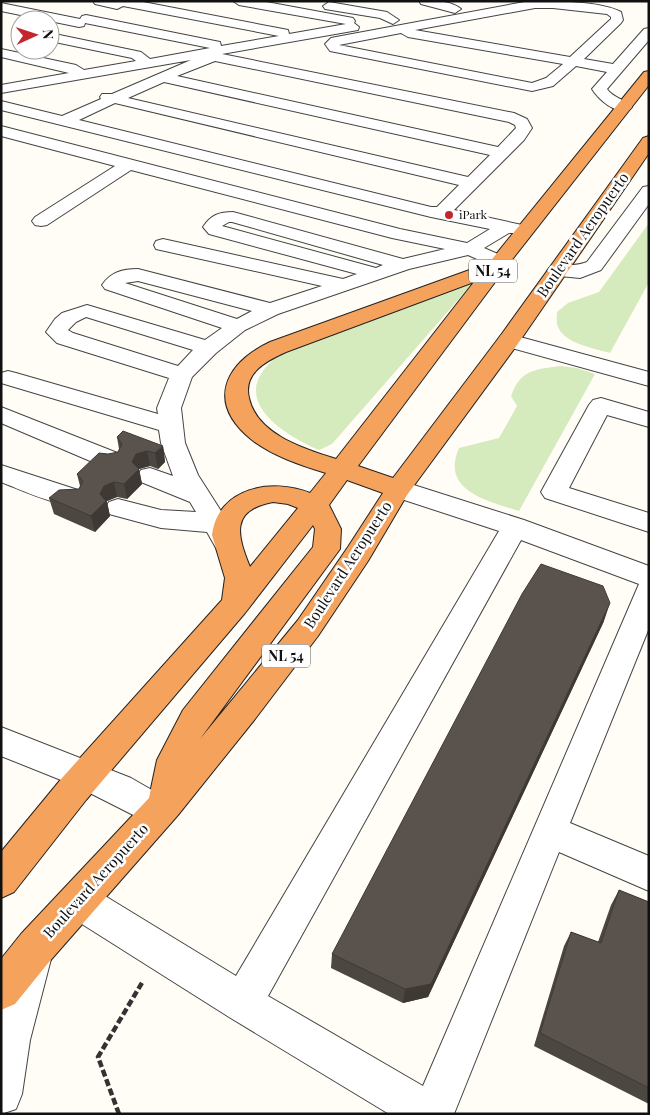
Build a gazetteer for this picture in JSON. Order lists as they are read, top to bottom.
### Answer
{
  "streets": {
    "highway": ["Boulevard Aeropuerto", "NL 54"]
  },
  "places": ["iPark"],
  "north": "right"
}
